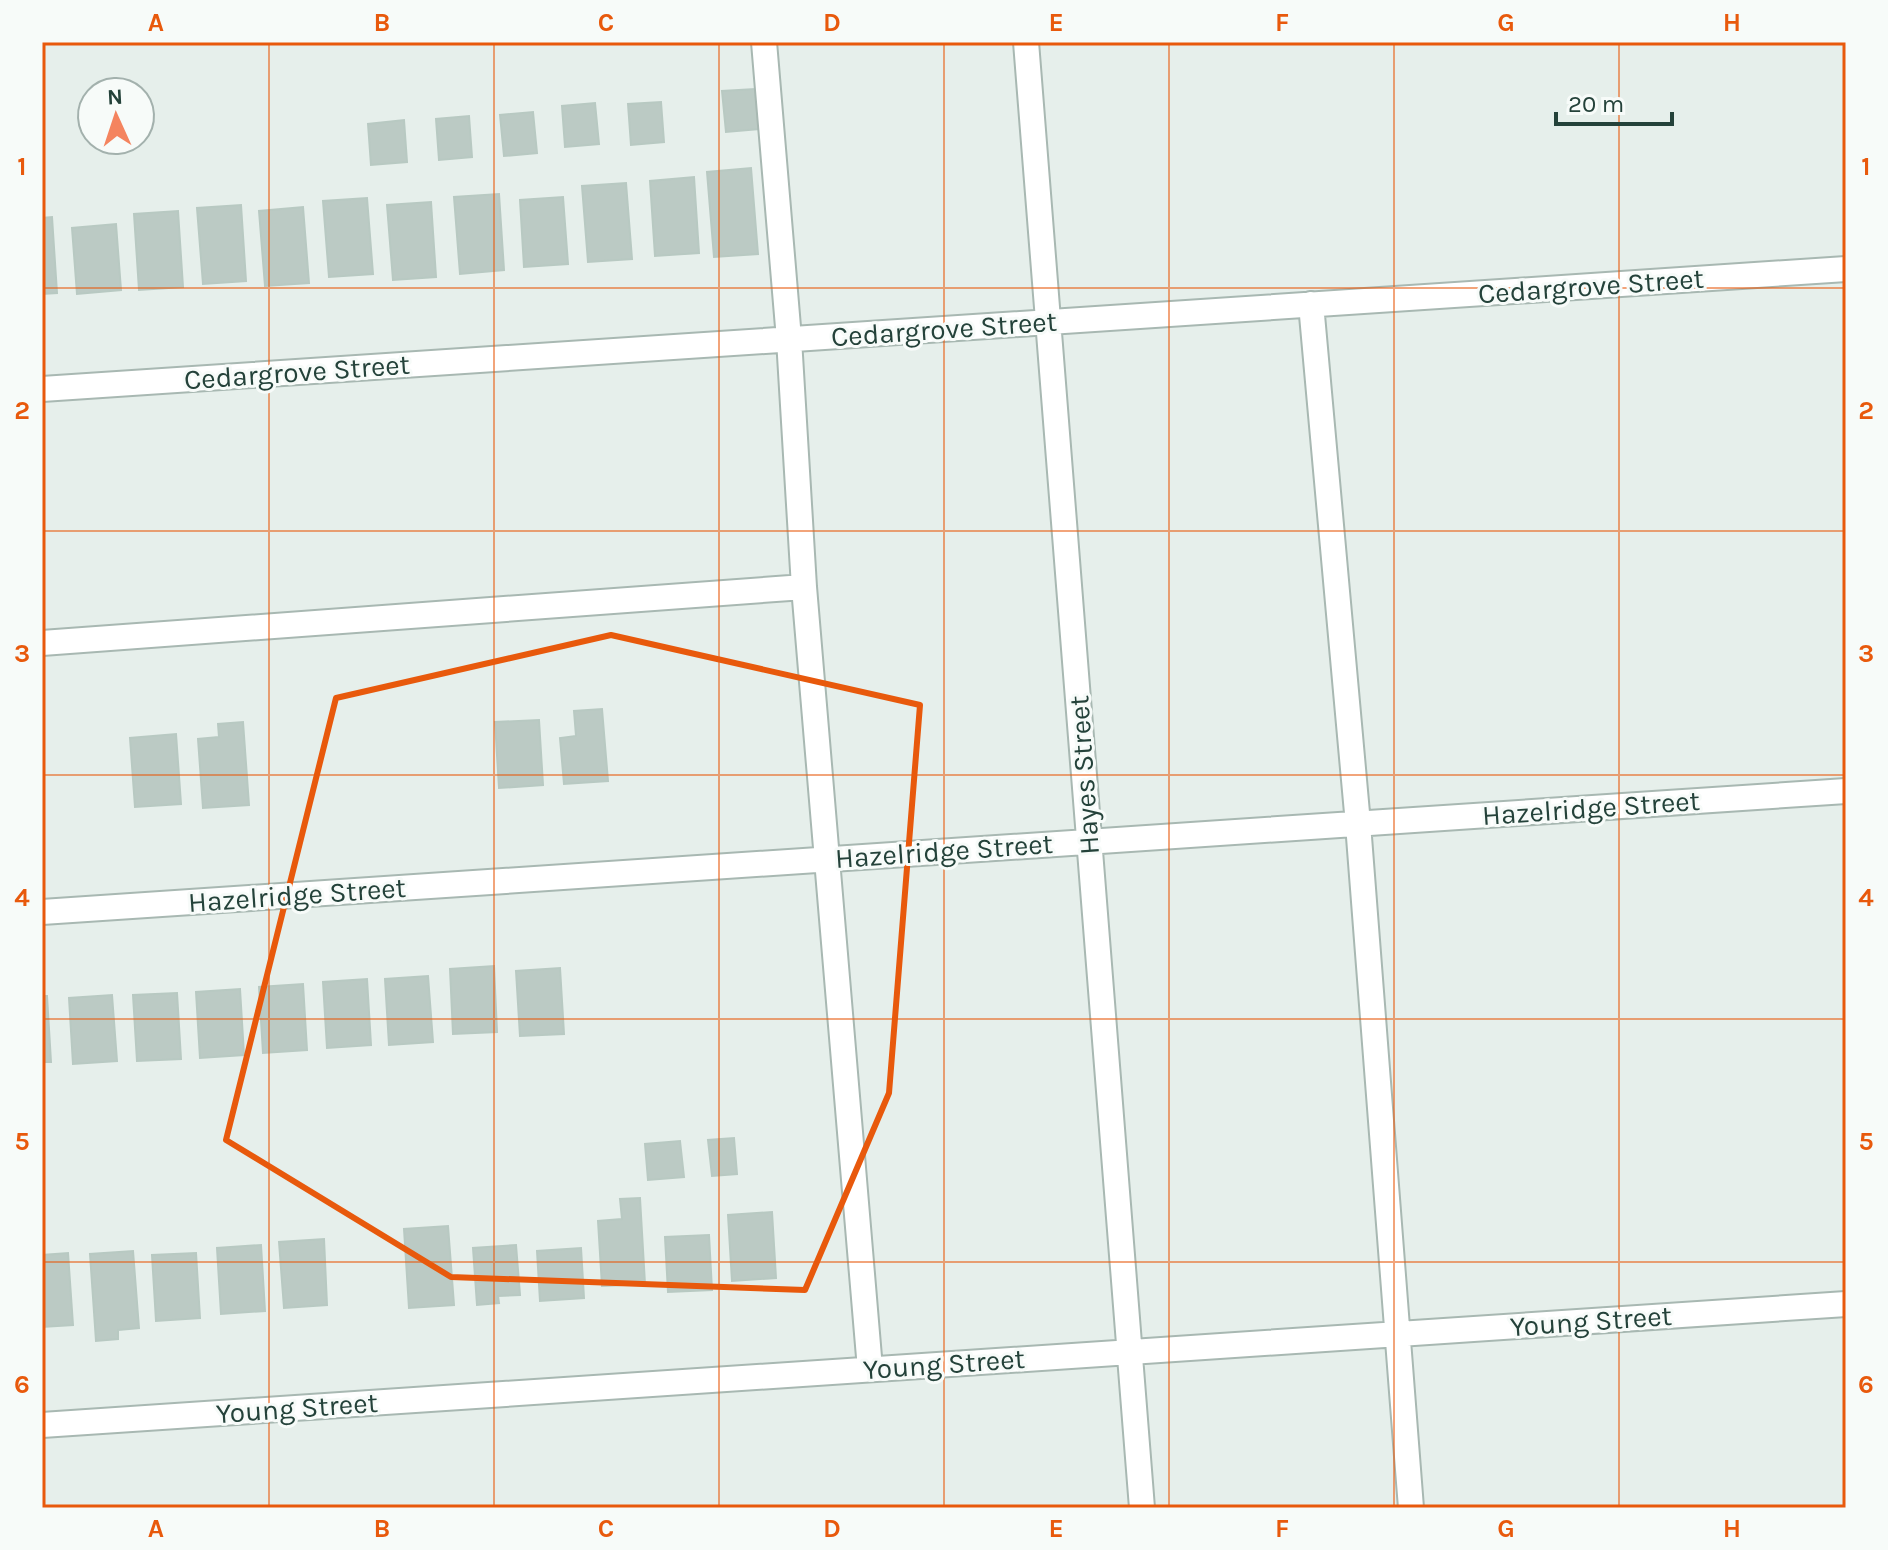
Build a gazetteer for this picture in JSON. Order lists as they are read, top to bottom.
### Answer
{
  "streets": {
    "street": [
      "Cedargrove Street",
      "Hayes Street",
      "Hazelridge Street",
      "Young Street"
    ]
  },
  "crossings": [
    ["Cedargrove Street", "Hayes Street"],
    ["Hayes Street", "Hazelridge Street"],
    ["Hayes Street", "Young Street"]
  ],
  "scale_bar": "20 m",
  "north": "top",
  "grid": {
    "columns": [
      "A",
      "B",
      "C",
      "D",
      "E",
      "F",
      "G",
      "H"
    ],
    "rows": [
      "1",
      "2",
      "3",
      "4",
      "5",
      "6"
    ]
  }
}
